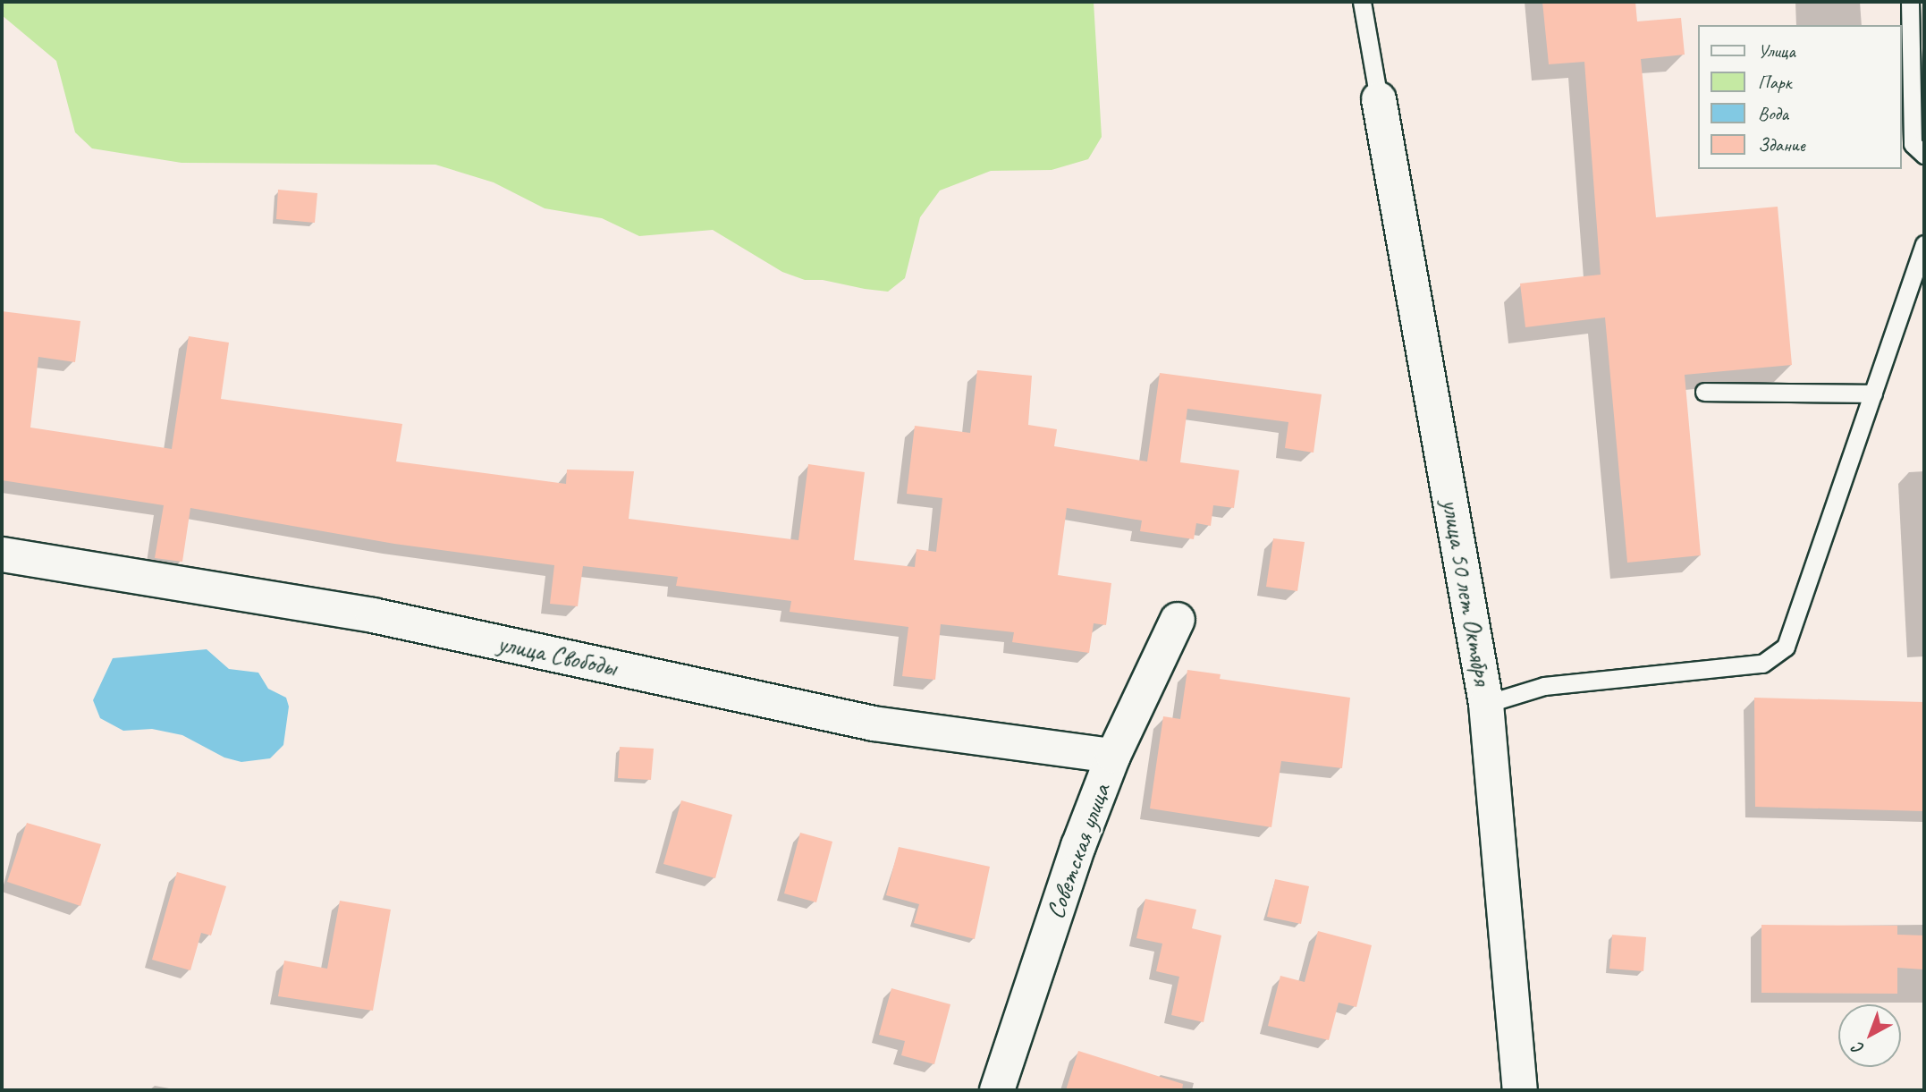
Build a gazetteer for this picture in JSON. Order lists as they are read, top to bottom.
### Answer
{
  "streets": {
    "street": ["улица 50 лет Октября", "улица Свободы", "Советская улица"]
  },
  "crossings": [
    ["улица Свободы", "Советская улица"]
  ],
  "legend": [
    "Улица",
    "Парк",
    "Вода",
    "Здание"
  ],
  "north": "bottom left"
}
